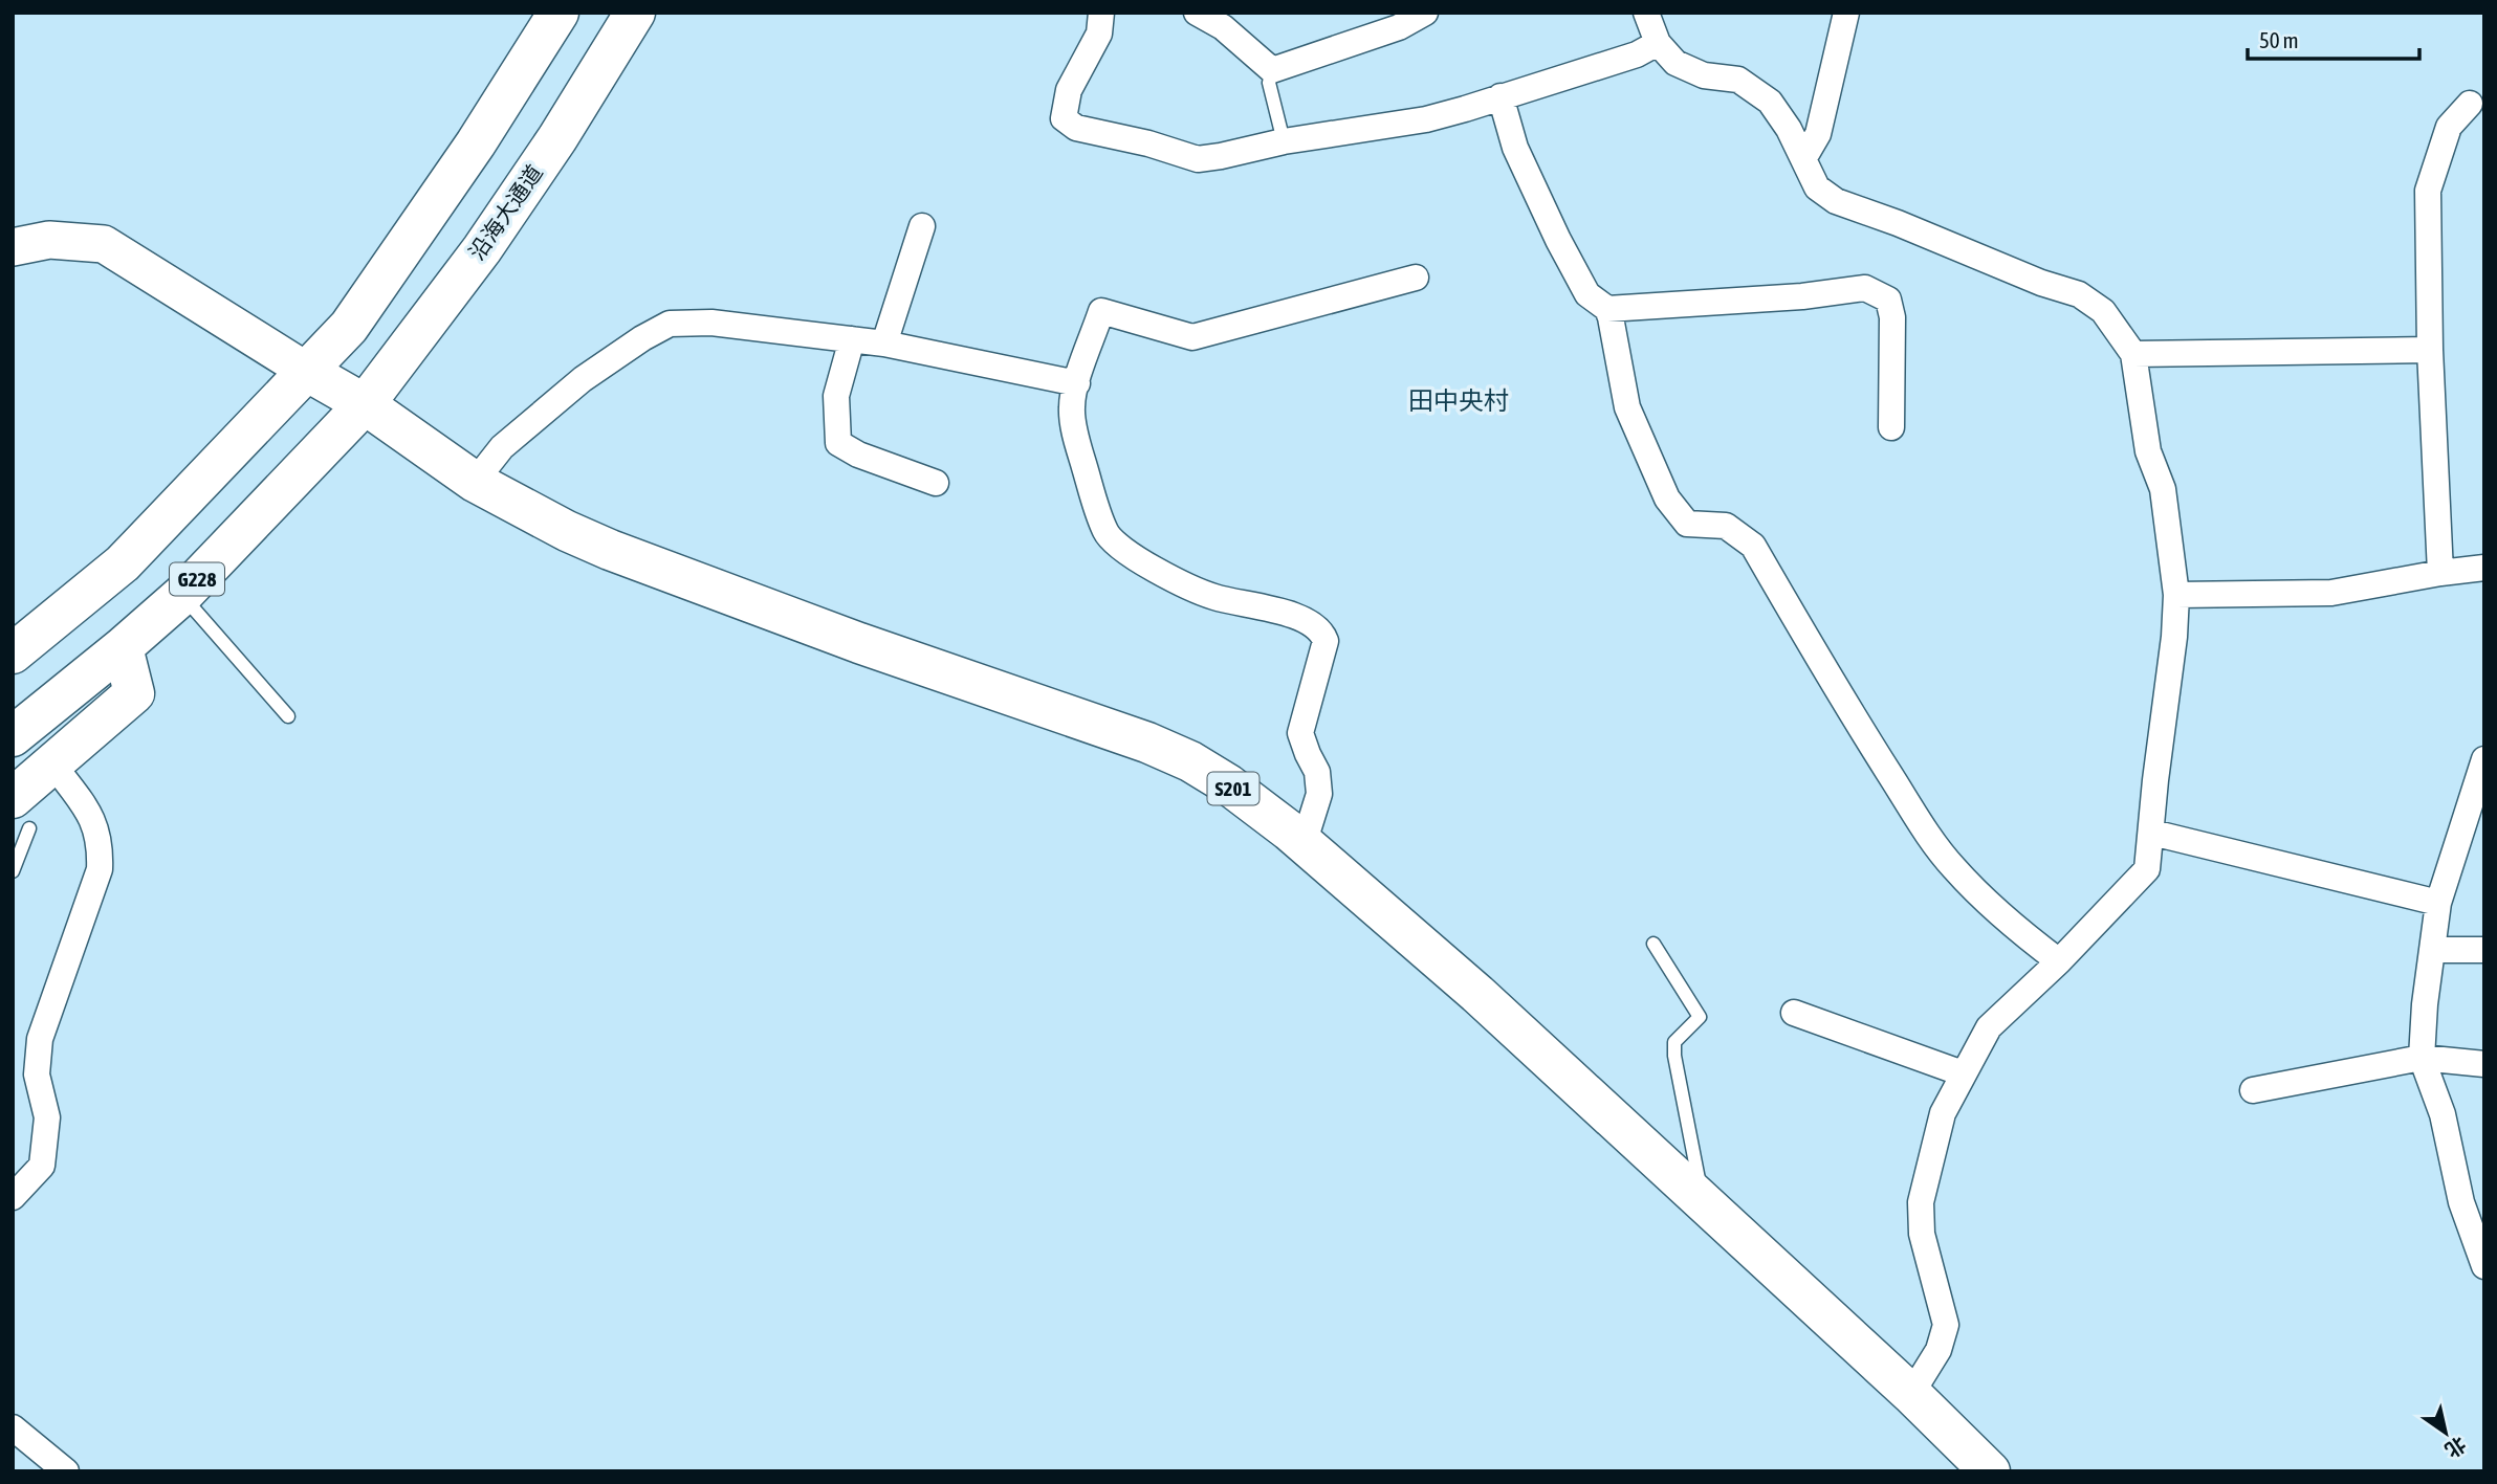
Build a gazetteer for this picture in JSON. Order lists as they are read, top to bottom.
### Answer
{
  "streets": {
    "main road": ["沿海大通道", "G228", "S201"]
  },
  "crossings": [
    ["沿海大通道", "G228"],
    ["沿海大通道", "S201"],
    ["G228", "S201"]
  ],
  "districts": ["田中央村"],
  "scale_bar": "50 m",
  "north": "bottom right"
}
